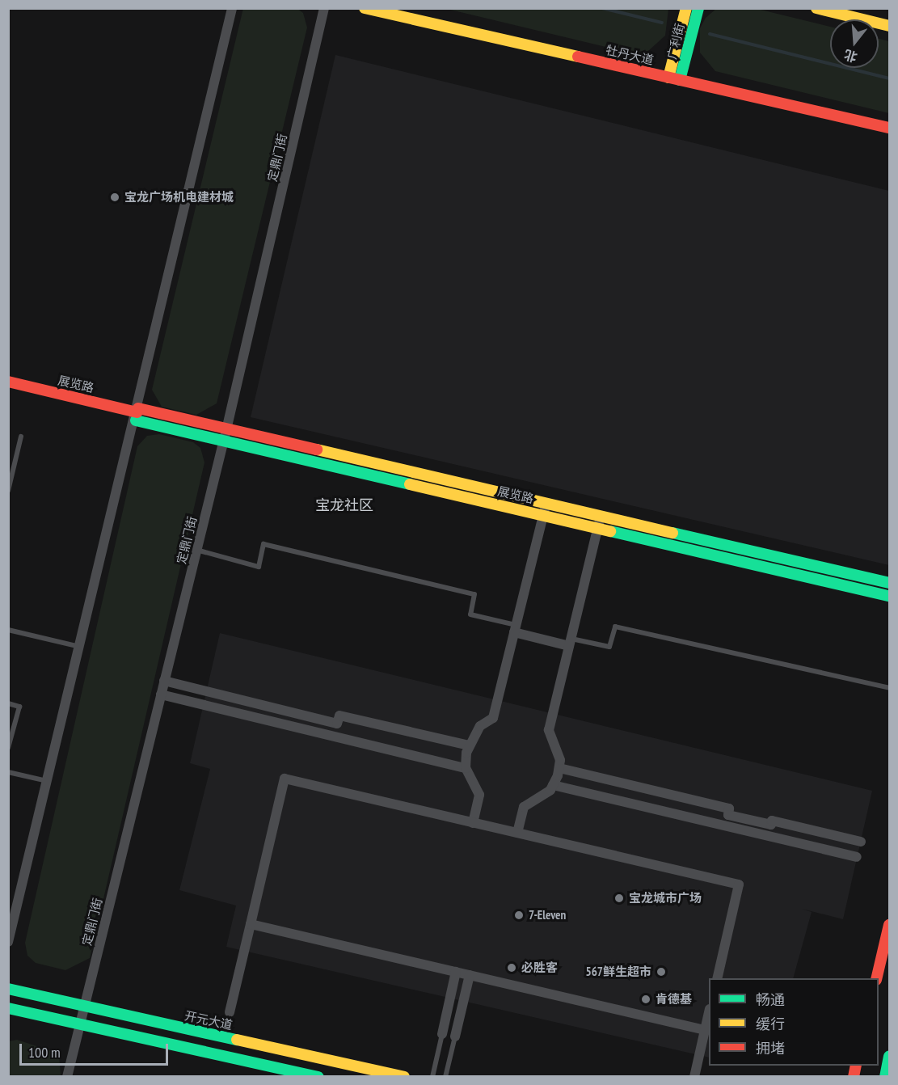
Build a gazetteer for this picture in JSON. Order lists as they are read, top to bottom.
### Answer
{
  "streets": {
    "street": [
      "广利街",
      "牡丹大道",
      "定鼎门街",
      "展览路",
      "开元大道"
    ]
  },
  "crossings": [
    ["广利街", "牡丹大道"],
    ["定鼎门街", "展览路"],
    ["定鼎门街", "开元大道"]
  ],
  "districts": ["宝龙社区"],
  "places": [
    "宝龙广场机电建材城",
    "宝龙城市广场",
    "7-Eleven",
    "必胜客",
    "567鲜生超市",
    "肯德基"
  ],
  "legend": ["畅通", "缓行", "拥堵"],
  "scale_bar": "100 m",
  "north": "bottom"
}
